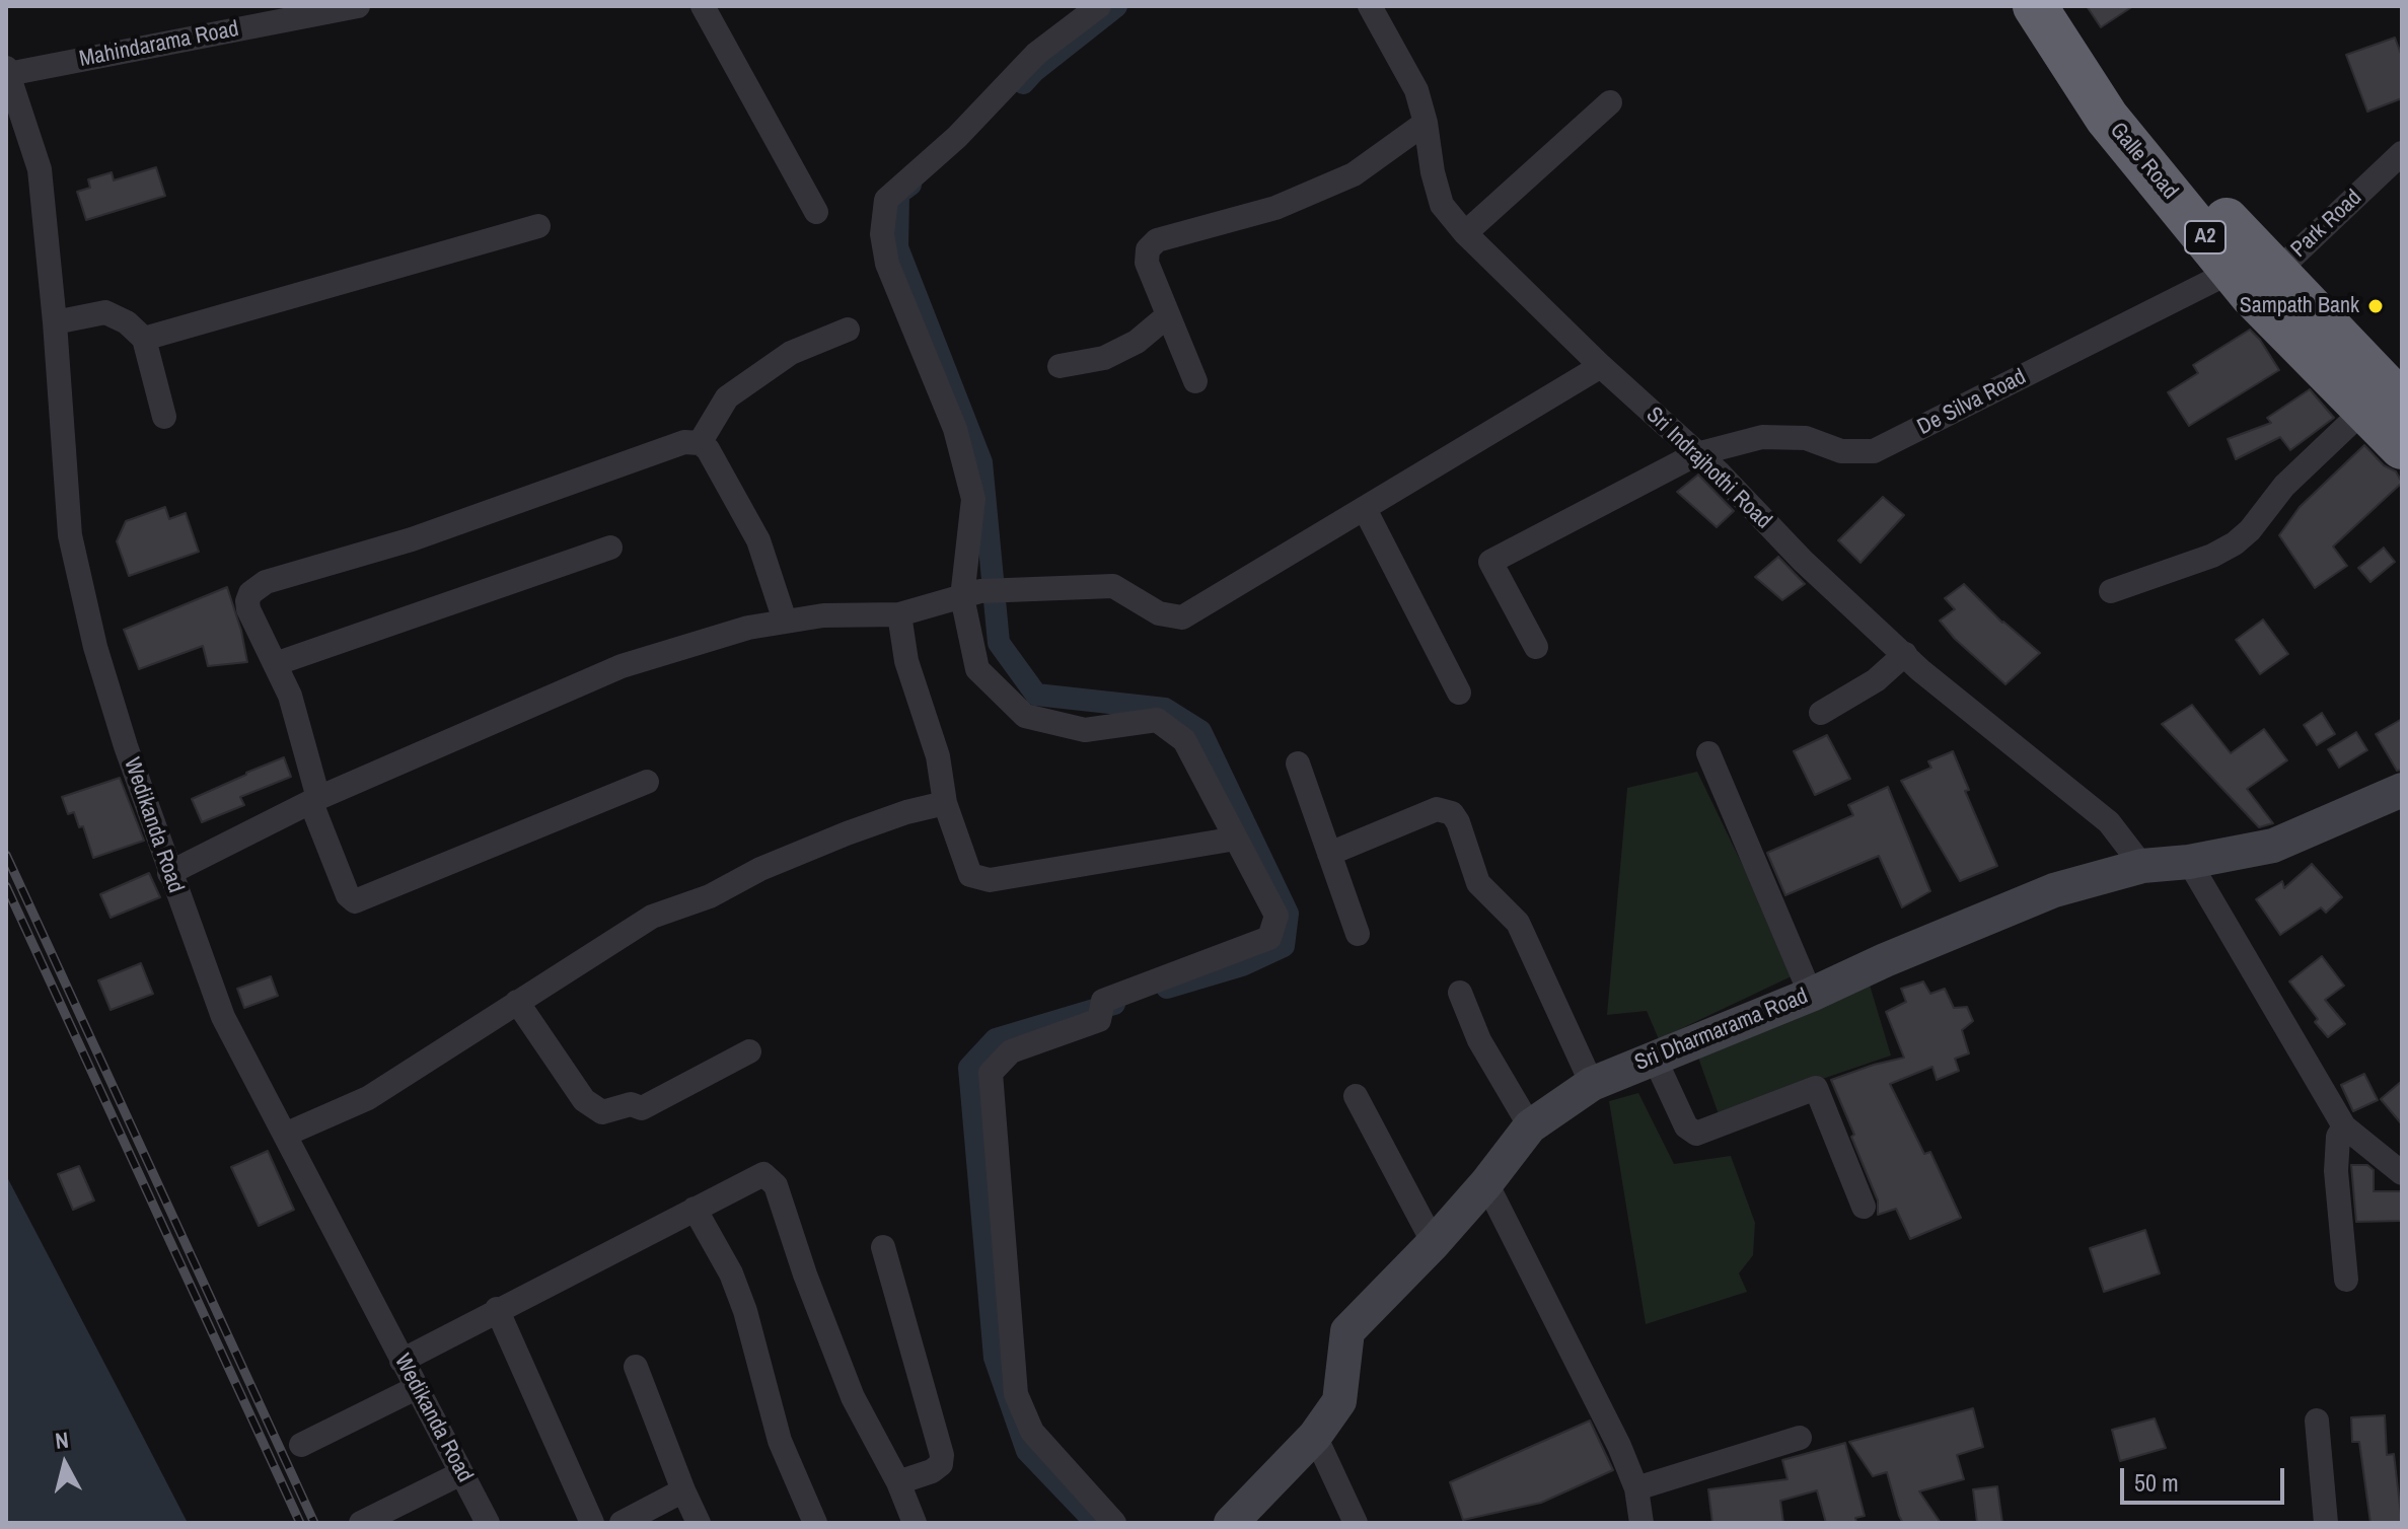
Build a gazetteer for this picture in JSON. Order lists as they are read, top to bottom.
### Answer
{
  "streets": {
    "highway": ["Galle Road", "A2"],
    "street": [
      "Mahindarama Road",
      "Park Road",
      "De Silva Road",
      "Sri Indrajhothi Road",
      "Wedikanda Road",
      "Sri Dharmarama Road"
    ]
  },
  "crossings": [
    ["Mahindarama Road", "Wedikanda Road"],
    ["Galle Road", "Park Road"],
    ["Galle Road", "De Silva Road"],
    ["Park Road", "De Silva Road"],
    ["De Silva Road", "Sri Indrajhothi Road"],
    ["Sri Indrajhothi Road", "Sri Dharmarama Road"]
  ],
  "places": ["Sampath Bank"],
  "scale_bar": "50 m",
  "north": "top"
}
